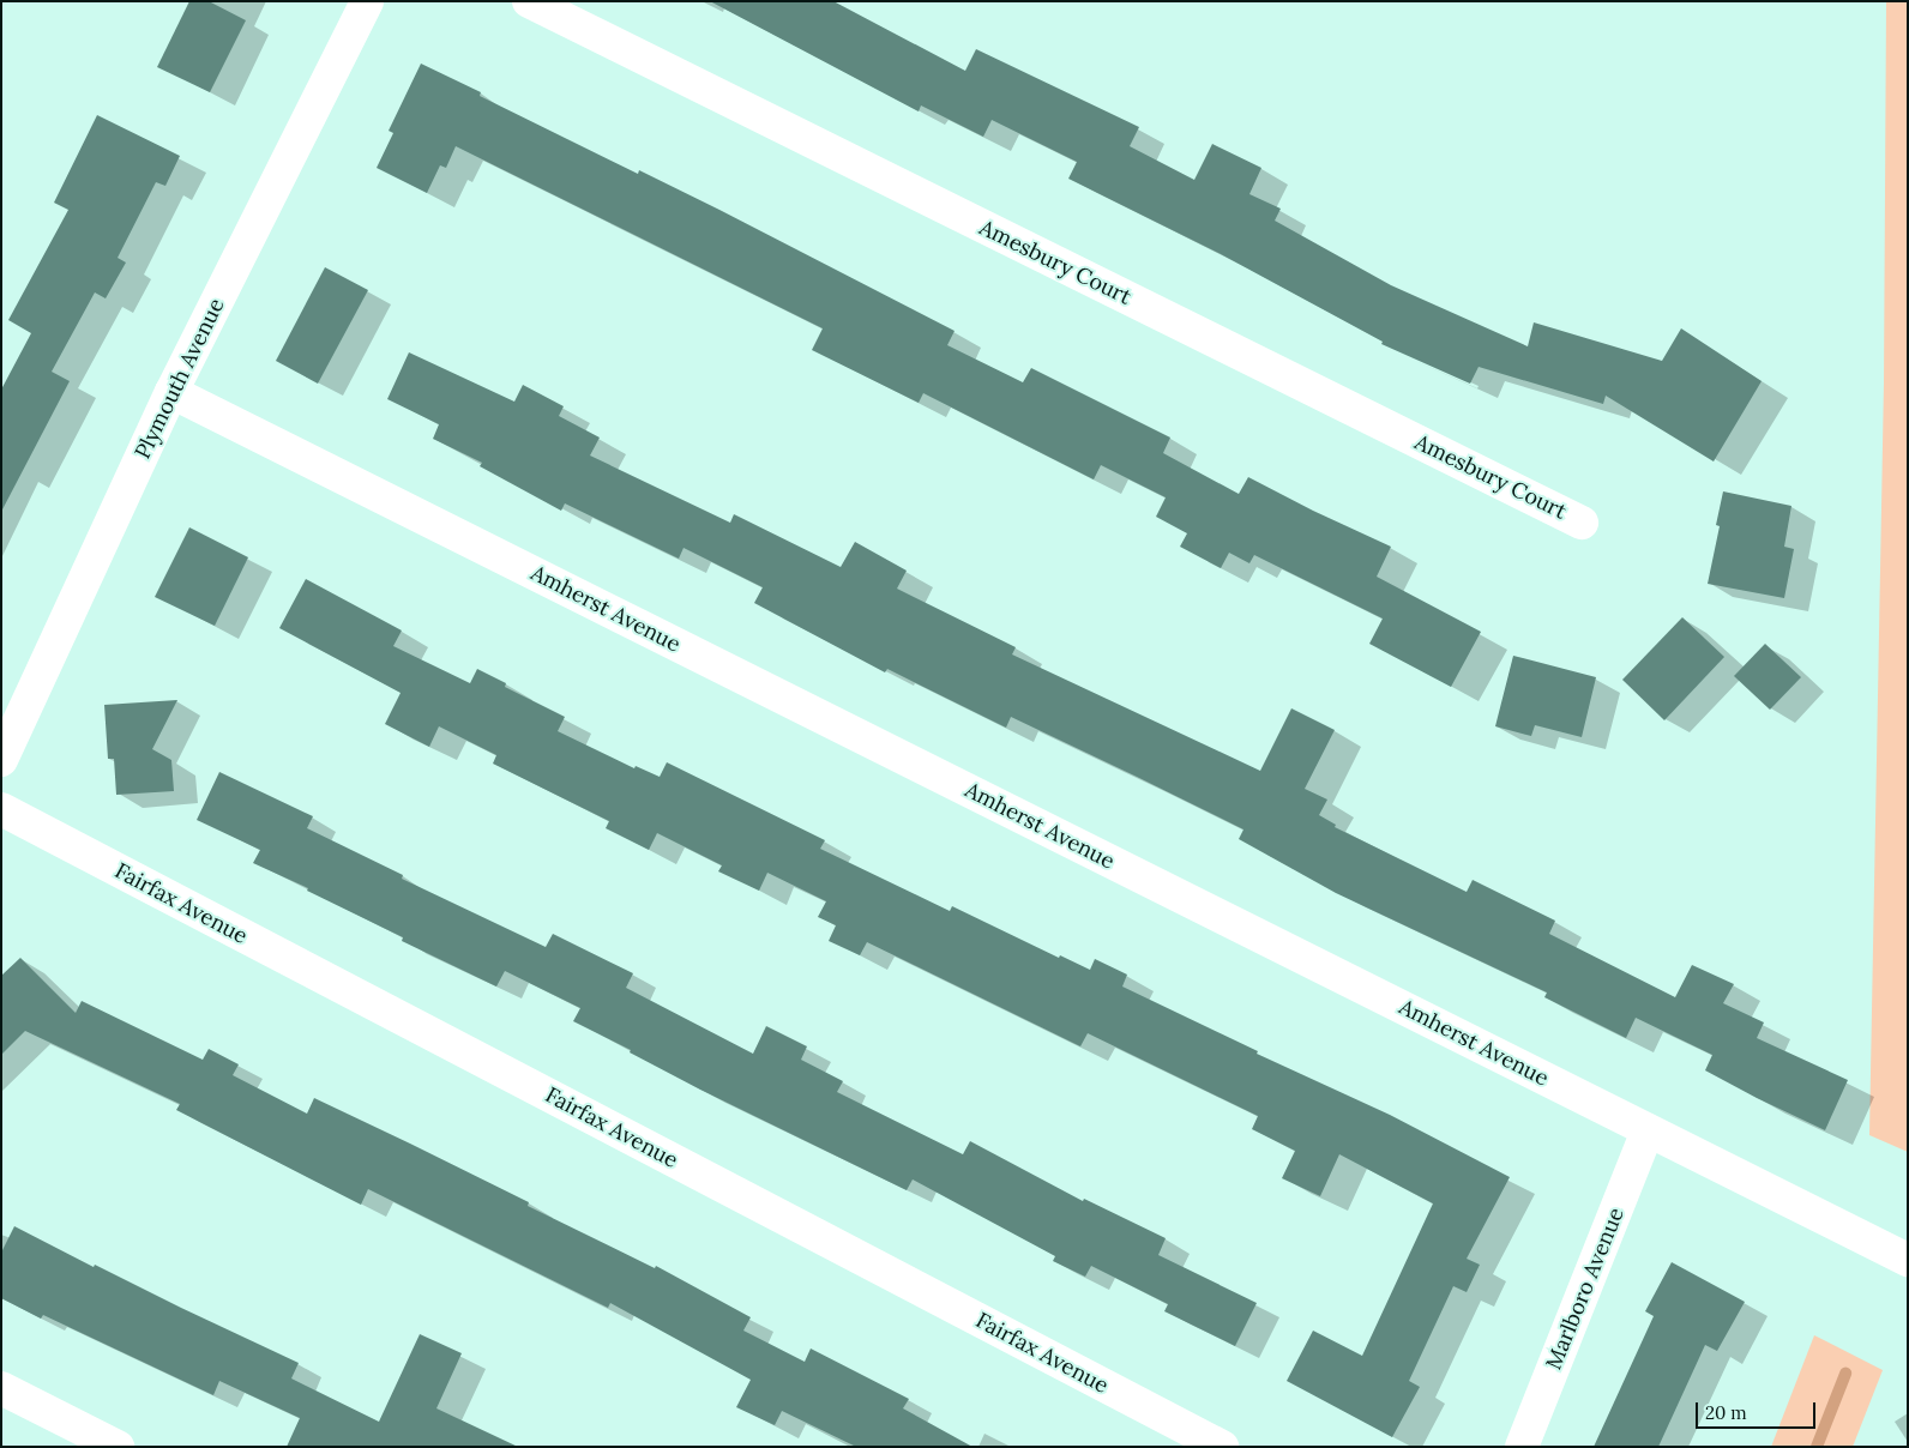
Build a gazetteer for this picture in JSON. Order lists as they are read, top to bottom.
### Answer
{
  "streets": {
    "street": [
      "Amesbury Court",
      "Plymouth Avenue",
      "Amherst Avenue",
      "Fairfax Avenue",
      "Marlboro Avenue"
    ]
  },
  "crossings": [
    ["Plymouth Avenue", "Amherst Avenue"],
    ["Amherst Avenue", "Marlboro Avenue"]
  ],
  "scale_bar": "20 m"
}
